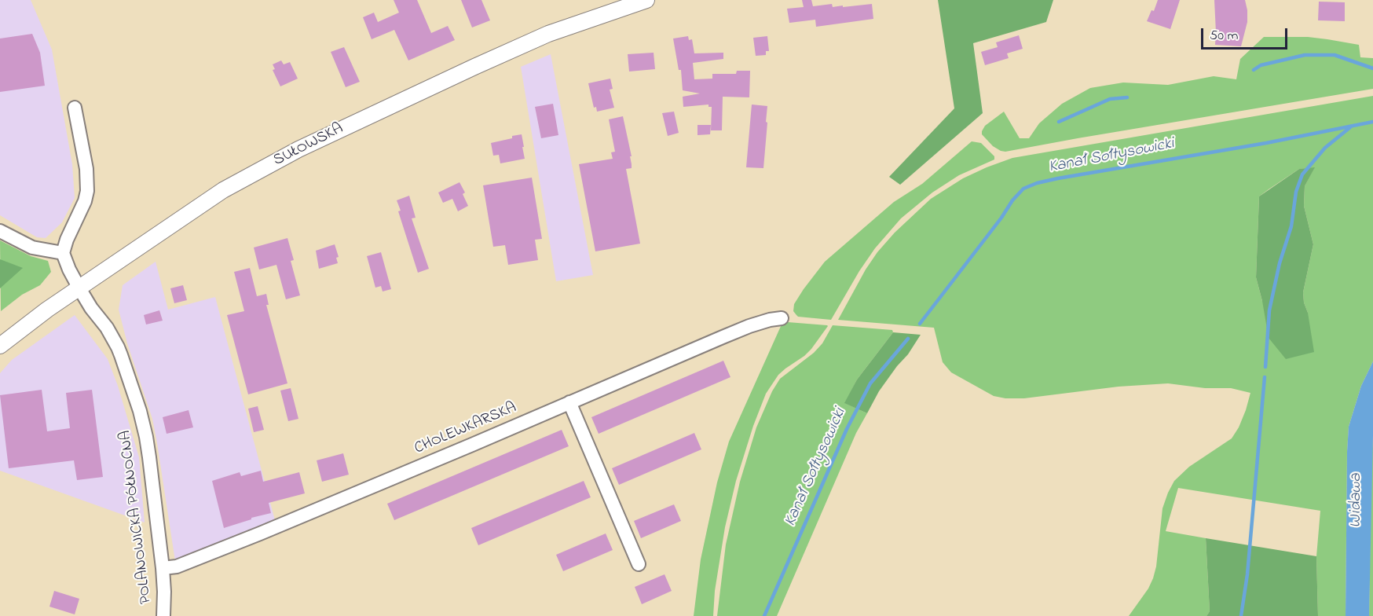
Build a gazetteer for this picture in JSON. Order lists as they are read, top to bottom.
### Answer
{
  "streets": {
    "main road": ["SUŁOWSKA"],
    "street": ["CHOLEWKARSKA", "POLANOWICKA PÓŁNOCNA"]
  },
  "crossings": [
    ["SUŁOWSKA", "POLANOWICKA PÓŁNOCNA"],
    ["CHOLEWKARSKA", "POLANOWICKA PÓŁNOCNA"]
  ],
  "water": ["Kanał Sołtysowicki", "Widawa"],
  "scale_bar": "50 m"
}
